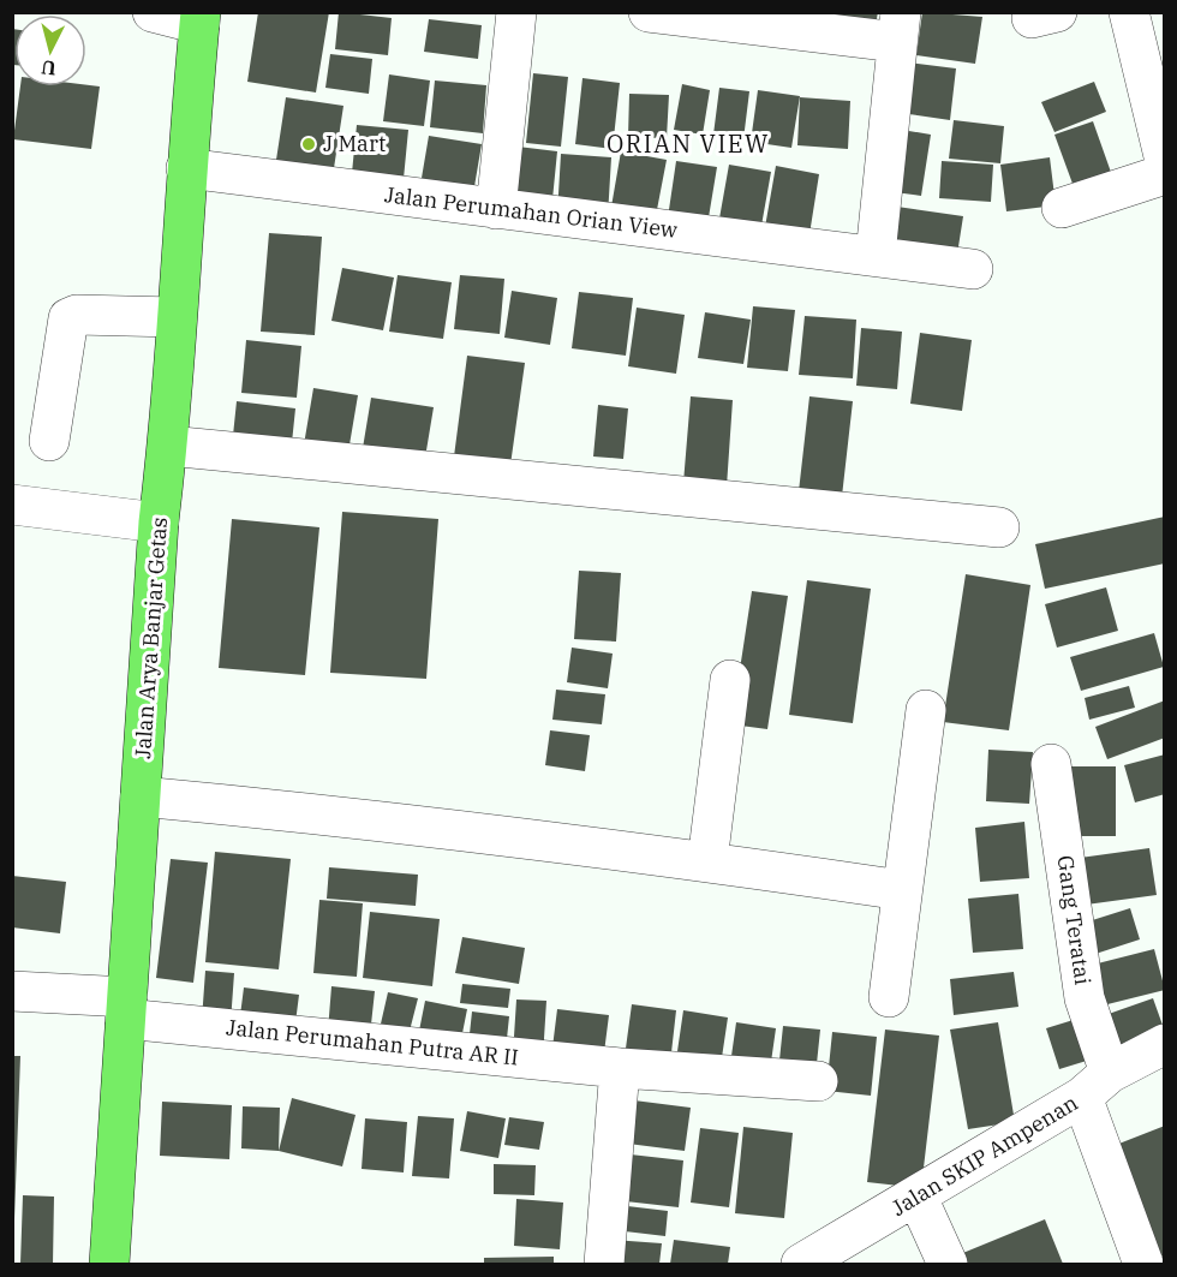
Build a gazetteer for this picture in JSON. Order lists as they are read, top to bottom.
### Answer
{
  "streets": {
    "highway": ["Jalan Arya Banjar Getas"],
    "street": [
      "Jalan Perumahan Orian View",
      "Gang Teratai",
      "Jalan Perumahan Putra AR II",
      "Jalan SKIP Ampenan"
    ]
  },
  "crossings": [
    ["Jalan Perumahan Orian View", "Jalan Arya Banjar Getas"],
    ["Jalan Arya Banjar Getas", "Jalan Perumahan Putra AR II"],
    ["Gang Teratai", "Jalan SKIP Ampenan"]
  ],
  "districts": ["ORIAN VIEW"],
  "places": ["J Mart"],
  "north": "bottom"
}
